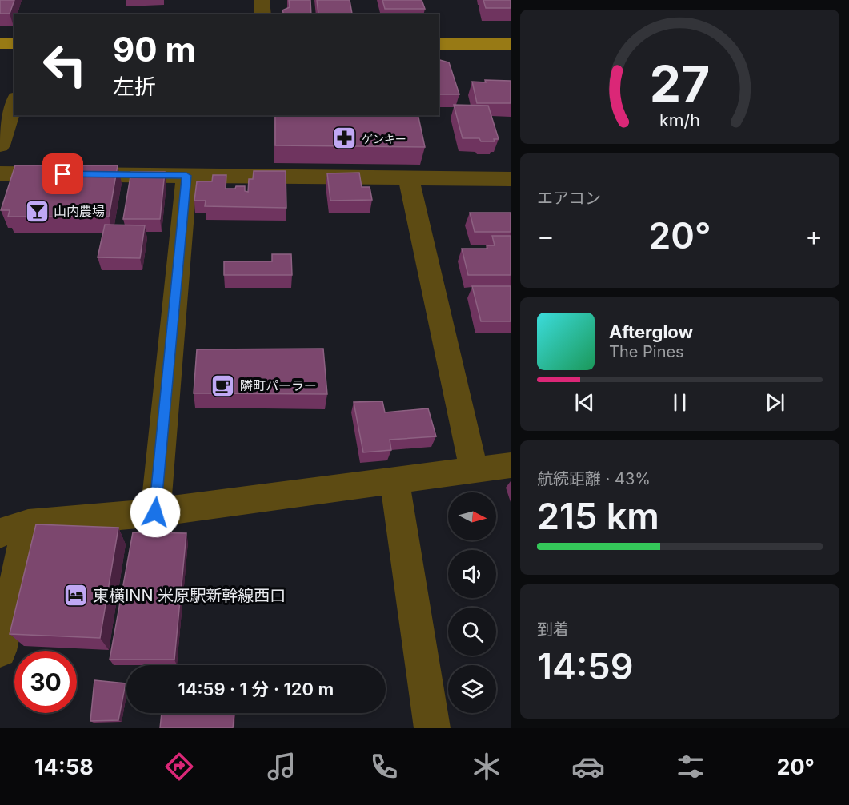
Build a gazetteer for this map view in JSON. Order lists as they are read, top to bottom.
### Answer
{
  "places": {
    "pharmacy": ["ゲンキー"],
    "bar": ["山内農場"],
    "cafe": ["隣町パーラー"],
    "hotel": ["東横INN 米原駅新幹線西口"]
  },
  "north": "right",
  "page": {
    "turn": ["90 m", "左折"],
    "tile": [
      "エアコン",
      ["航続距離 · 43%", "215 km"],
      ["到着", "14:59"]
    ],
    "heat": ["−", "20°", "+"],
    "song": ["Afterglow", "The Pines"],
    "limit": "30",
    "trip": "14:59 · 1 分 · 120 m",
    "tabs": ["14:58", "20°"],
    "gauge": ["27", "km/h"]
  }
}
